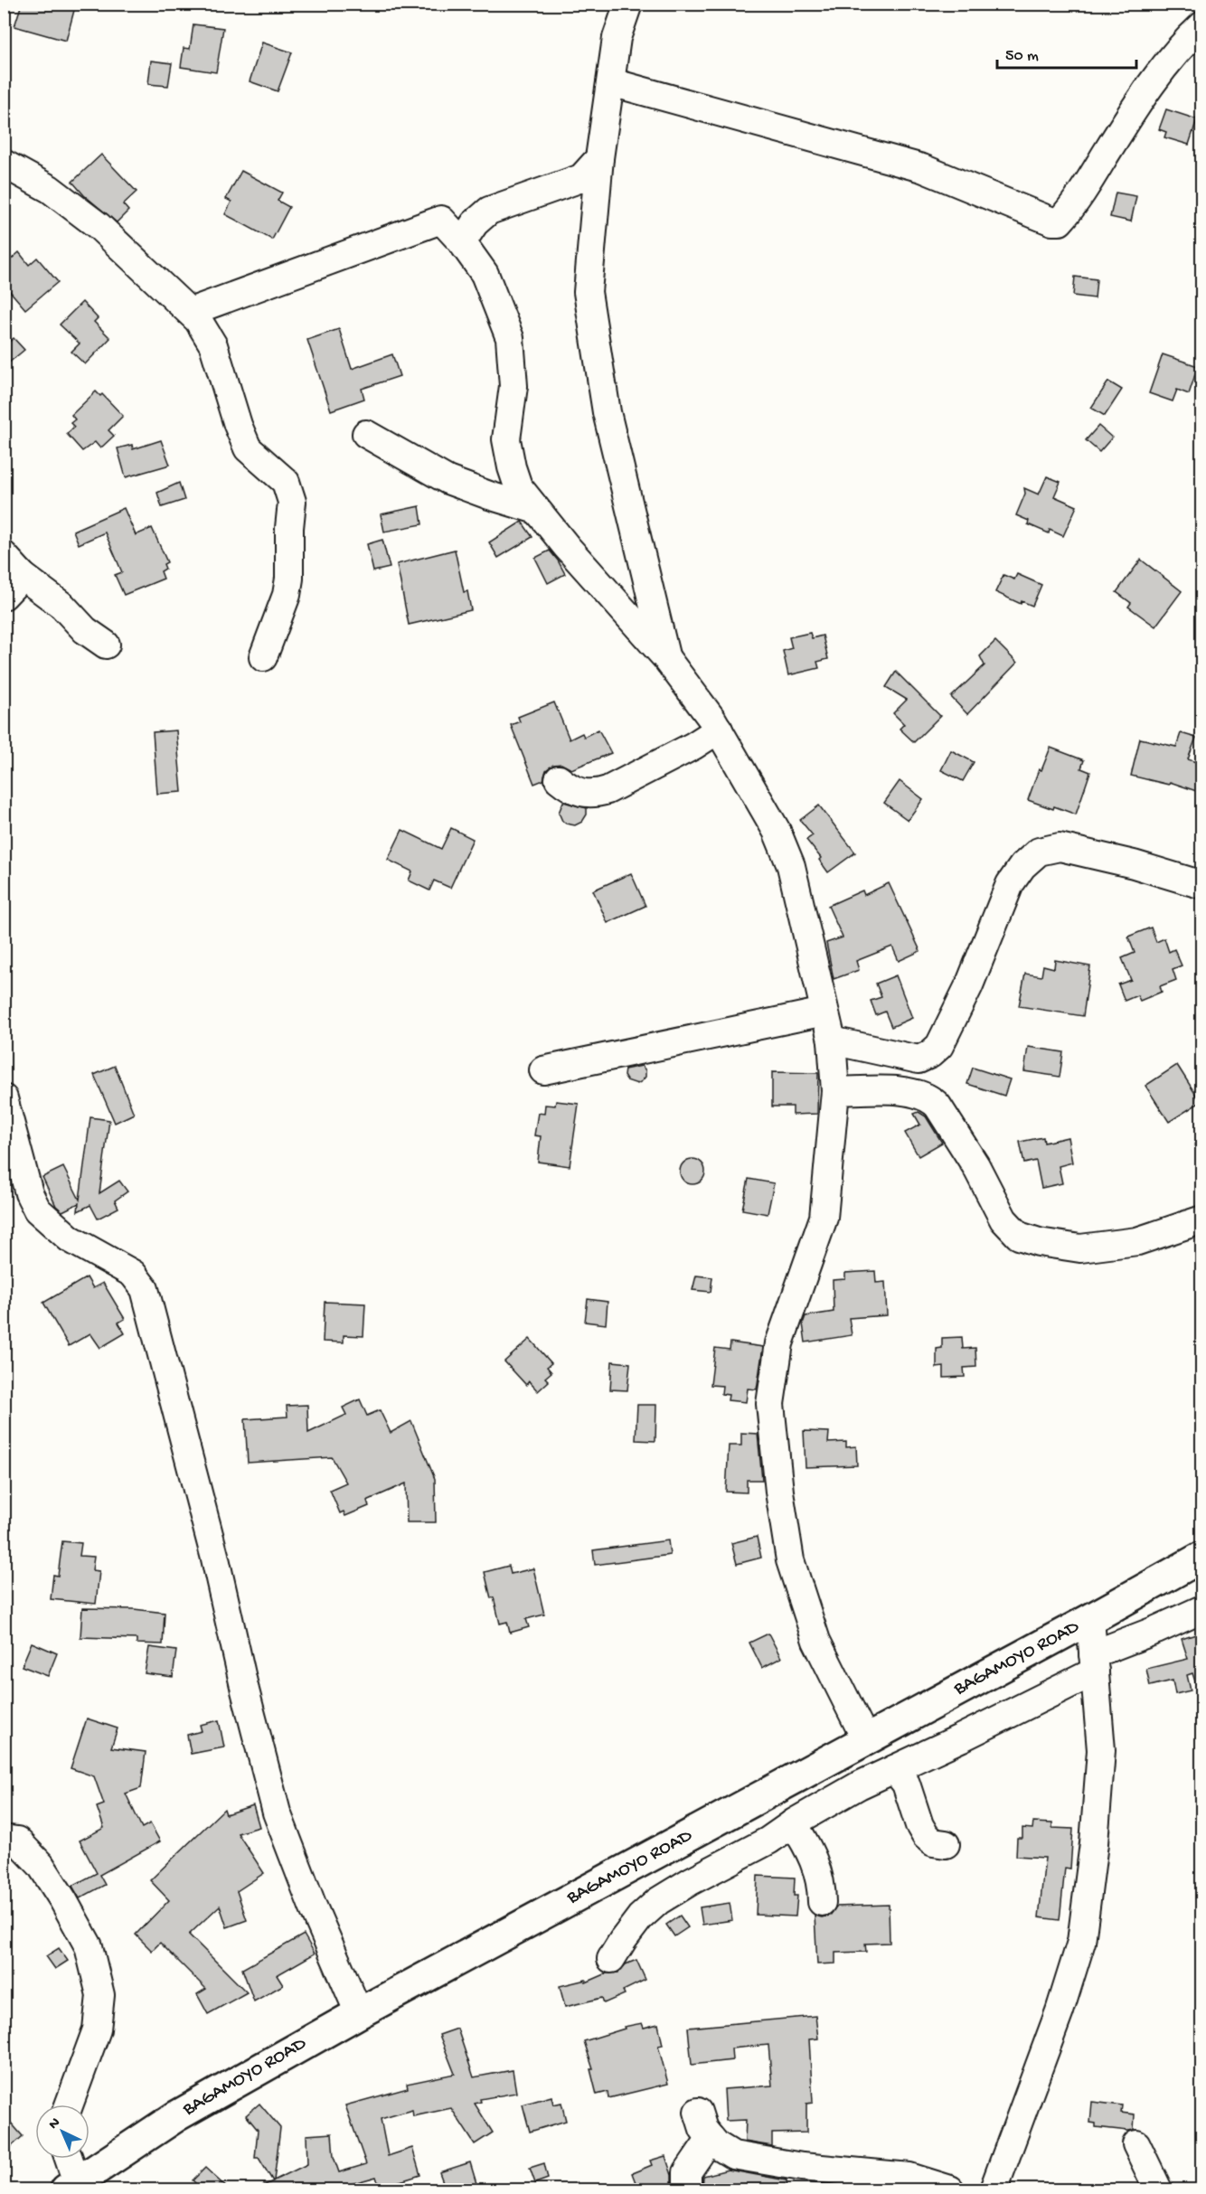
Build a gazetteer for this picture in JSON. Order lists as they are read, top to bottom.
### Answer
{
  "streets": {
    "highway": ["BAGAMOYO ROAD"]
  },
  "scale_bar": "50 m",
  "north": "top left"
}
